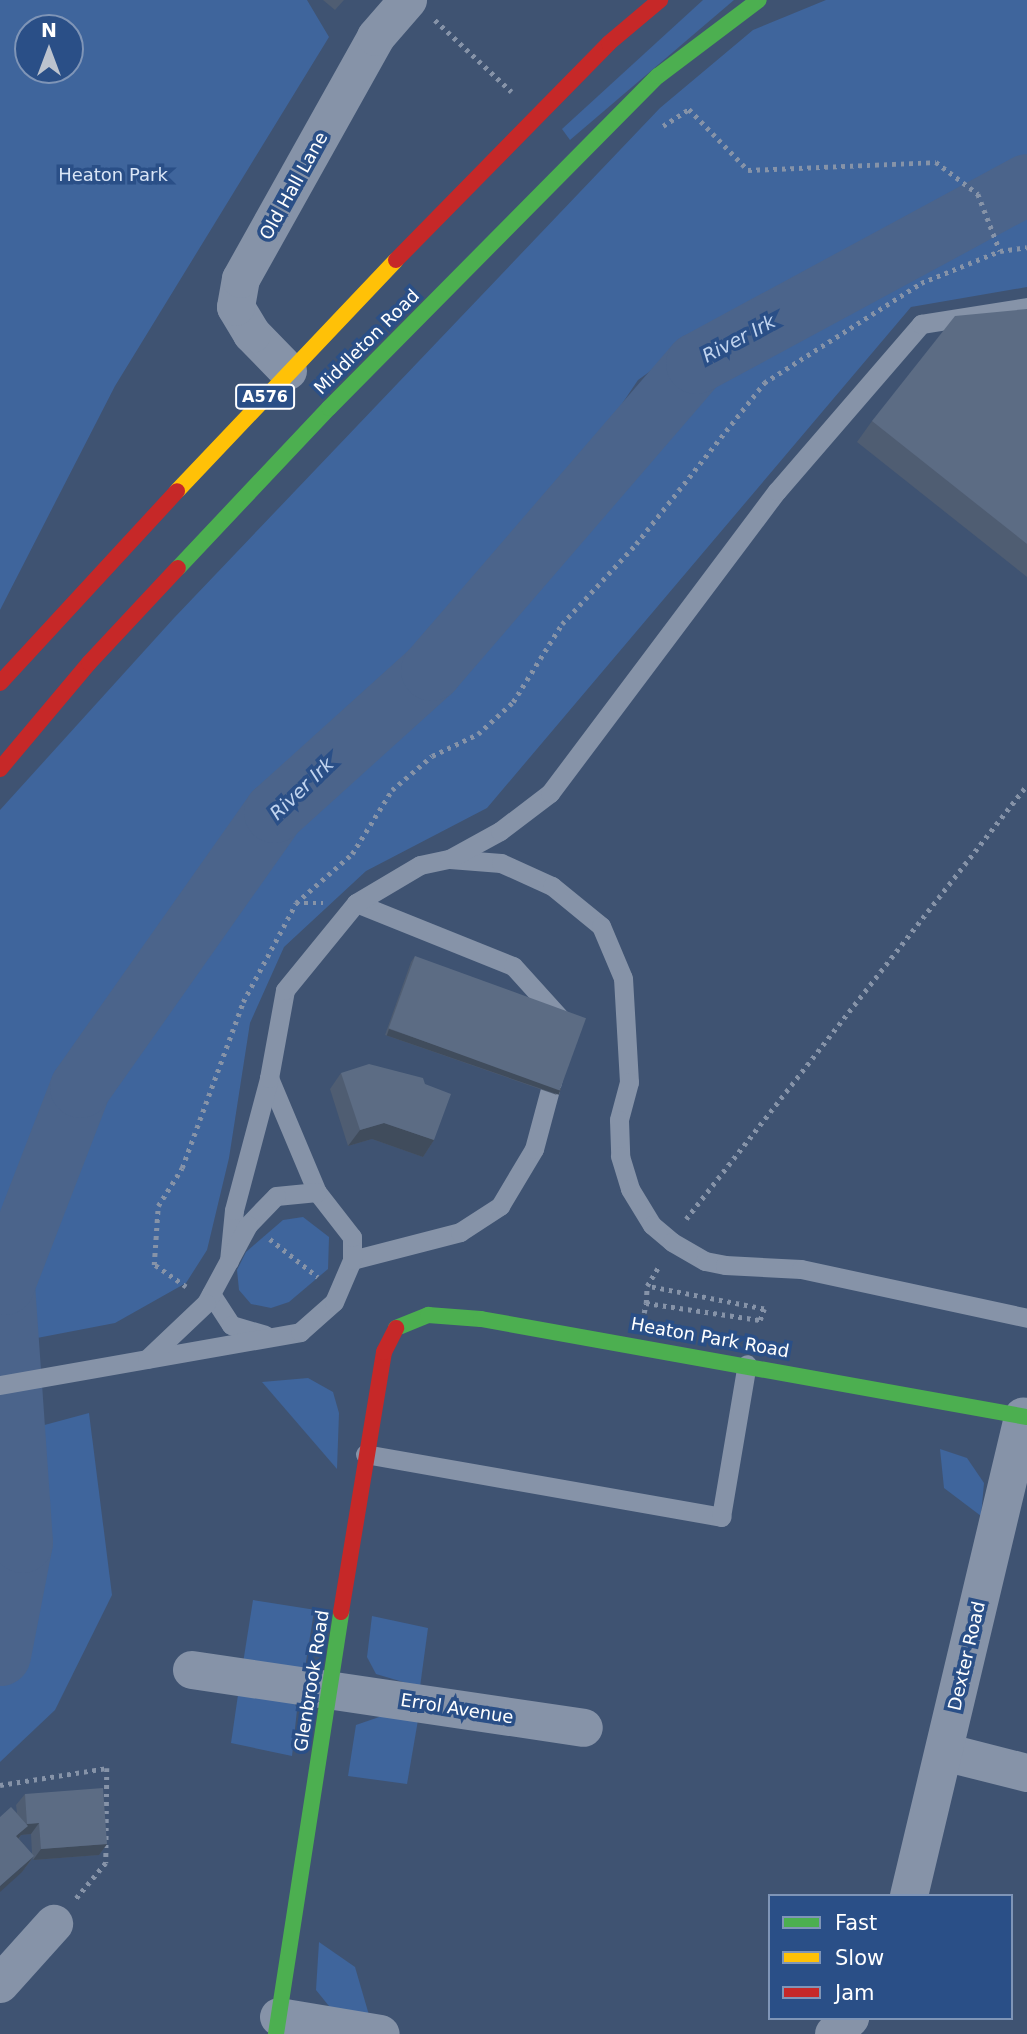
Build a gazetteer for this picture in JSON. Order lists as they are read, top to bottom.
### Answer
{
  "streets": {
    "main road": [
      "Middleton Road",
      "A576",
      "Heaton Park Road",
      "Glenbrook Road"
    ],
    "street": ["Old Hall Lane", "Dexter Road", "Errol Avenue"]
  },
  "crossings": [
    ["Old Hall Lane", "Middleton Road"],
    ["Heaton Park Road", "Dexter Road"],
    ["Heaton Park Road", "Glenbrook Road"],
    ["Glenbrook Road", "Errol Avenue"]
  ],
  "water": ["River Irk"],
  "parks": ["Heaton Park"],
  "legend": ["Fast", "Slow", "Jam"],
  "north": "top"
}
